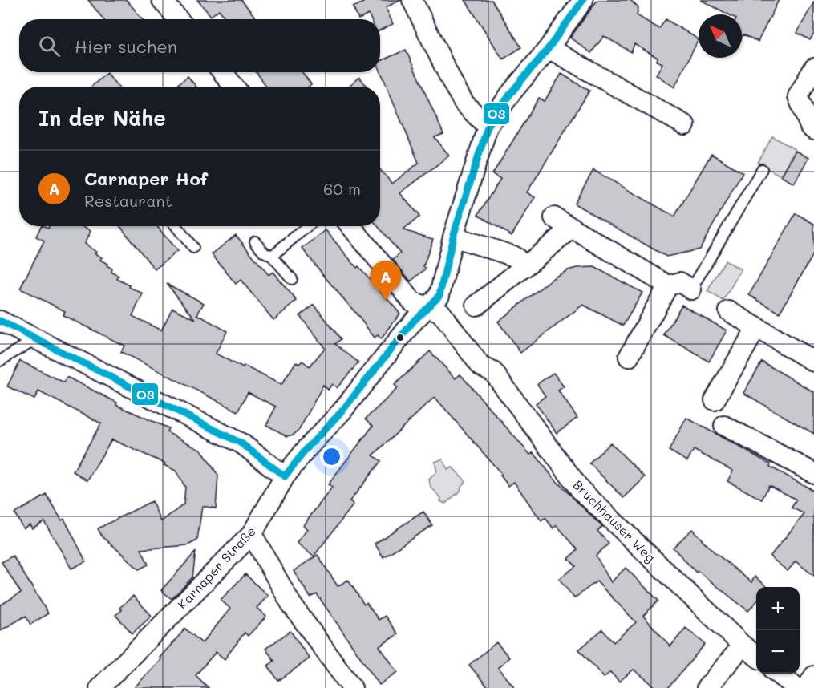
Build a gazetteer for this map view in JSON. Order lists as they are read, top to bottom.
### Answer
{
  "streets": {
    "street": ["Bruchhauser Weg", "Karnaper Straße"]
  },
  "crossings": [
    ["Bruchhauser Weg", "Karnaper Straße"]
  ],
  "lines": ["transit line O3"],
  "north": "top left",
  "page": {
    "search": "Hier suchen",
    "heading": "In der Nähe",
    "list": [
      {
        "mark": "A",
        "name": "Carnaper Hof",
        "note": "Restaurant",
        "value": "60 m"
      }
    ],
    "pins": "A",
    "map_buttons": ["+", "−"]
  }
}
